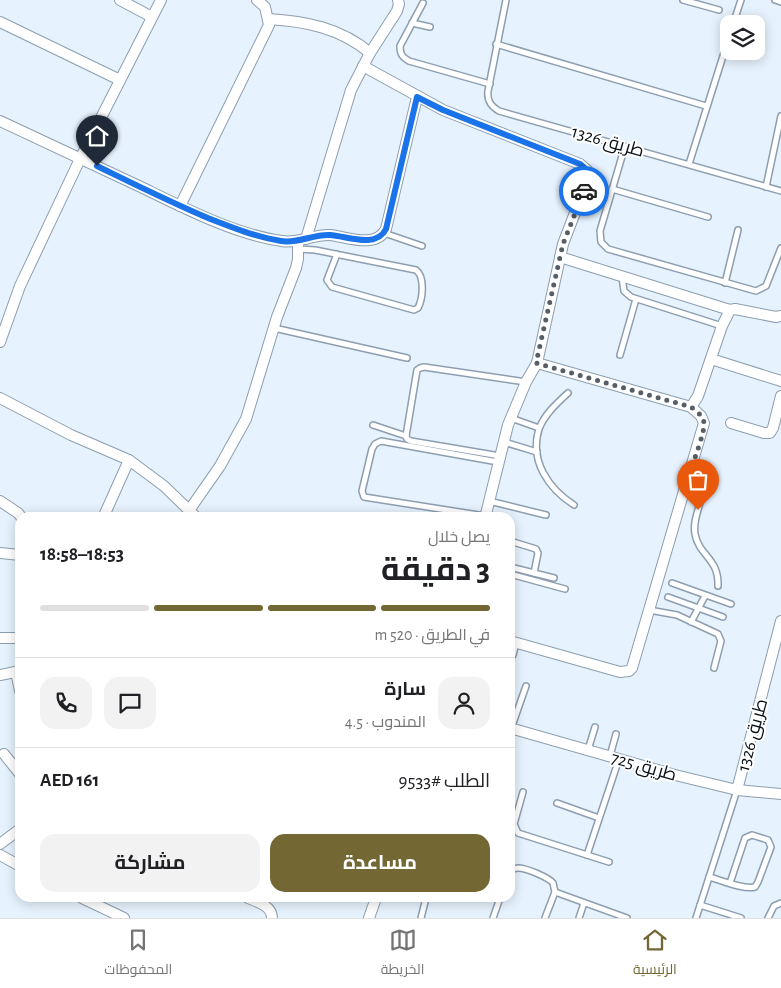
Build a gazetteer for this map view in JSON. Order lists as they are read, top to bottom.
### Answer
{
  "streets": {
    "street": ["طريق 1326", "طريق 725"]
  },
  "crossings": [
    ["طريق 1326", "طريق 725"]
  ],
  "page": {
    "heading": ["3 دقيقة", "يصل خلال", "18:53–18:58"],
    "panel": [
      "سارة",
      "المندوب · 4.5",
      "الطلب #9533",
      "AED 161"
    ],
    "bar": "في الطريق · 520 m",
    "buttons": ["مساعدة", "مشاركة"],
    "tabs": ["الرئيسية", "الخريطة", "المحفوظات"]
  }
}
